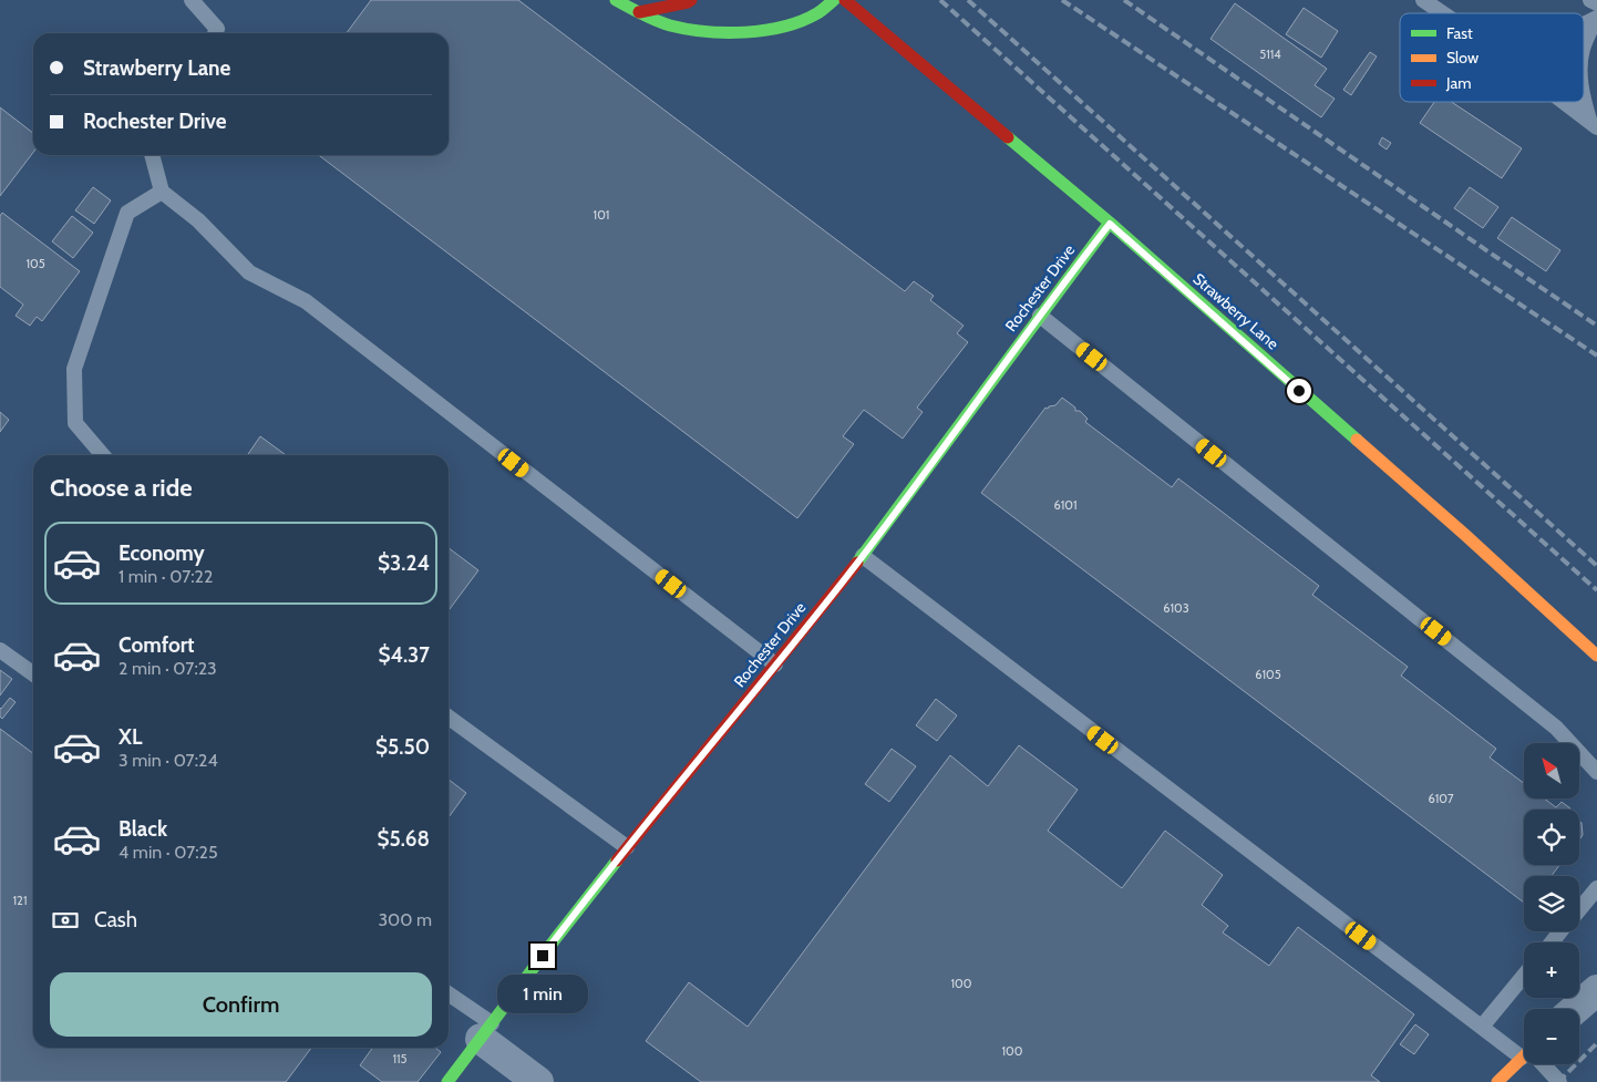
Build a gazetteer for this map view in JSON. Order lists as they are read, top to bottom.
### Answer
{
  "streets": {
    "street": ["Rochester Drive", "Strawberry Lane"]
  },
  "crossings": [
    ["Rochester Drive", "Strawberry Lane"]
  ],
  "house_numbers": [
    "5114",
    "101",
    "105",
    "6101",
    "6103",
    "6105",
    "6107",
    "121",
    "100",
    "100",
    "115"
  ],
  "legend": ["Fast", "Slow", "Jam"],
  "north": "top left",
  "page": {
    "banner": ["Strawberry Lane", "Rochester Drive"],
    "heading": "Choose a ride",
    "list": [
      {
        "name": "Economy",
        "note": "1 min · 07:22",
        "value": "$3.24"
      },
      {
        "name": "Comfort",
        "note": "2 min · 07:23",
        "value": "$4.37"
      },
      {
        "name": "XL",
        "note": "3 min · 07:24",
        "value": "$5.50"
      },
      {
        "name": "Black",
        "note": "4 min · 07:25",
        "value": "$5.68"
      }
    ],
    "map_buttons": ["+", "−"],
    "pay": ["Cash", "300 m"],
    "buttons": "Confirm",
    "bubble": "1 min"
  }
}
